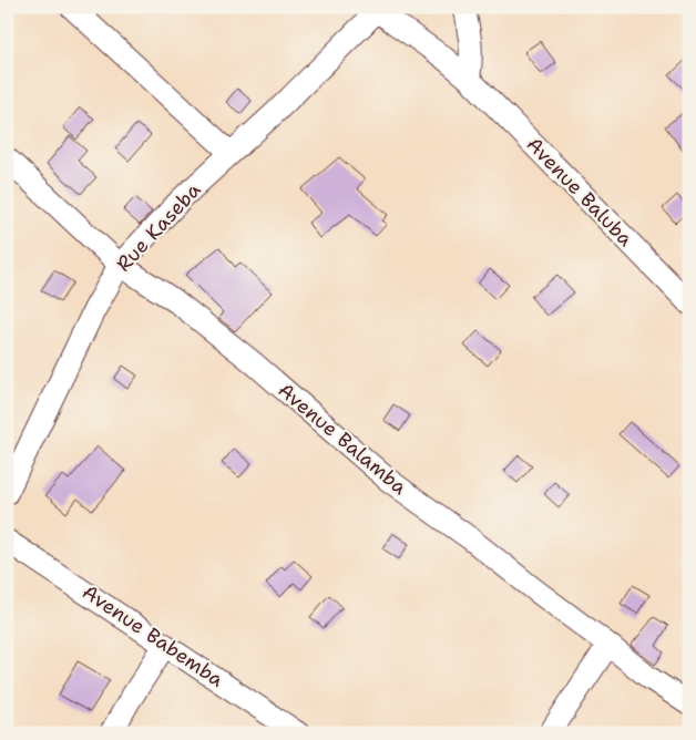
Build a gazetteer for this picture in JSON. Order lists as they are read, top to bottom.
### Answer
{
  "streets": {
    "street": [
      "Avenue Baluba",
      "Rue Kaseba",
      "Avenue Balamba",
      "Avenue Babemba"
    ]
  },
  "crossings": [
    ["Avenue Baluba", "Rue Kaseba"],
    ["Rue Kaseba", "Avenue Balamba"]
  ]
}
